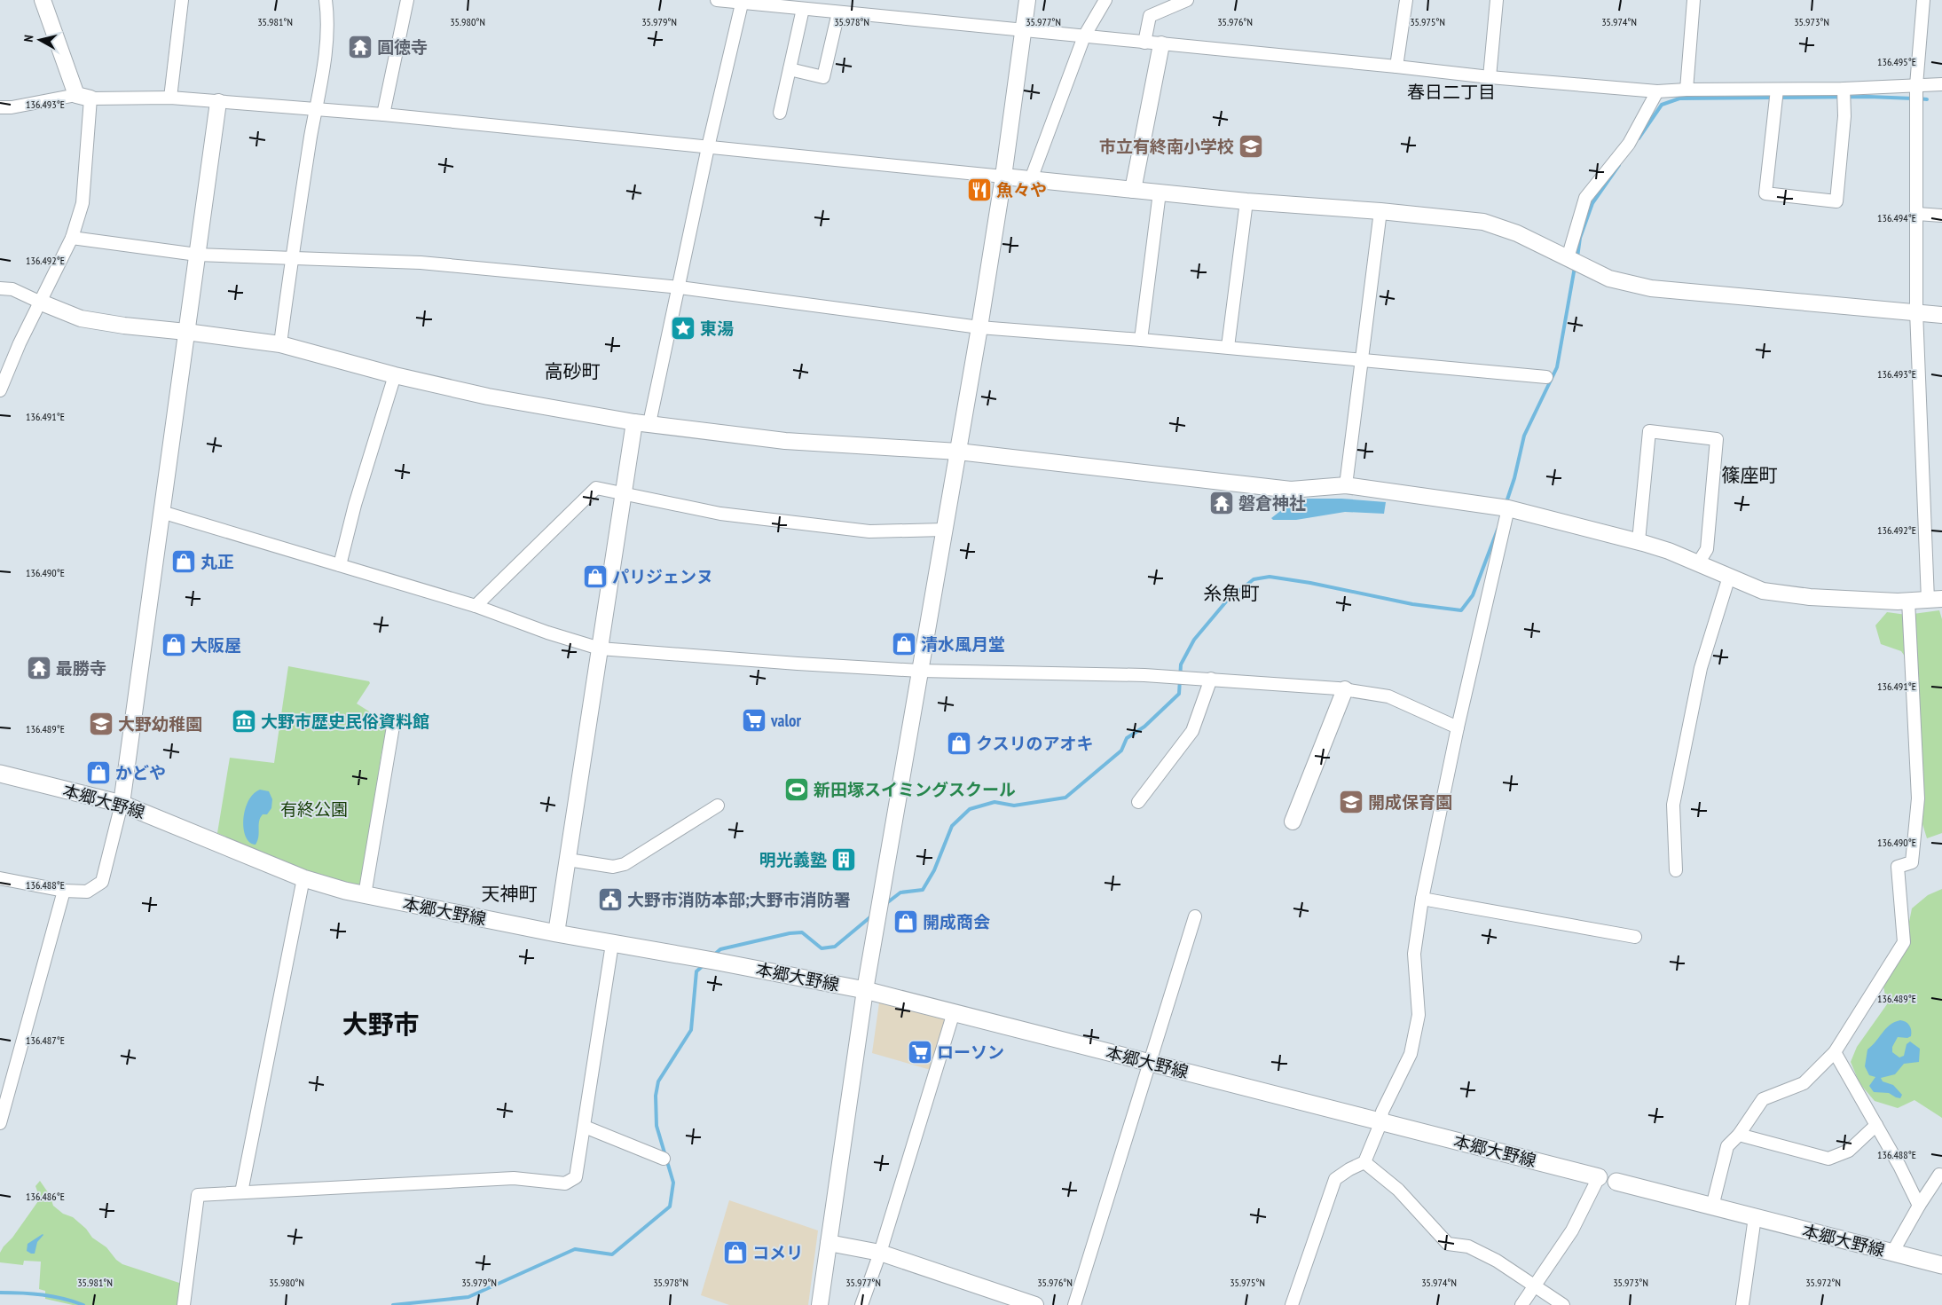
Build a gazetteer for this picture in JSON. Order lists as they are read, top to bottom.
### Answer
{
  "streets": {
    "main road": ["本郷大野線"]
  },
  "districts": [
    "春日二丁目",
    "高砂町",
    "篠座町",
    "糸魚町",
    "天神町",
    "大野市"
  ],
  "parks": ["有終公園"],
  "places": {
    "temple": ["圓徳寺", "磐倉神社", "最勝寺"],
    "school or university": ["市立有終南小学校", "大野幼稚園", "開成保育園"],
    "restaurant": ["魚々や"],
    "place": ["東湯"],
    "shop": [
      "丸正",
      "パリジェンヌ",
      "清水風月堂",
      "大阪屋",
      "クスリのアオキ",
      "かどや",
      "開成商会",
      "コメリ"
    ],
    "supermarket": ["valor", "ローソン"],
    "museum": ["大野市歴史民俗資料館"],
    "sports": ["新田塚スイミングスクール"],
    "building": ["明光義塾"],
    "public building": ["大野市消防本部;大野市消防署"]
  },
  "north": "left",
  "coordinates": [
    "35.981°N",
    "35.980°N",
    "35.979°N",
    "35.978°N",
    "35.977°N",
    "35.976°N",
    "35.975°N",
    "35.974°N",
    "35.973°N",
    "136.495°E",
    "136.493°E",
    "136.494°E",
    "136.492°E",
    "136.491°E",
    "136.490°E",
    "136.489°E",
    "136.488°E",
    "136.487°E",
    "136.486°E",
    "35.972°N"
  ]
}
